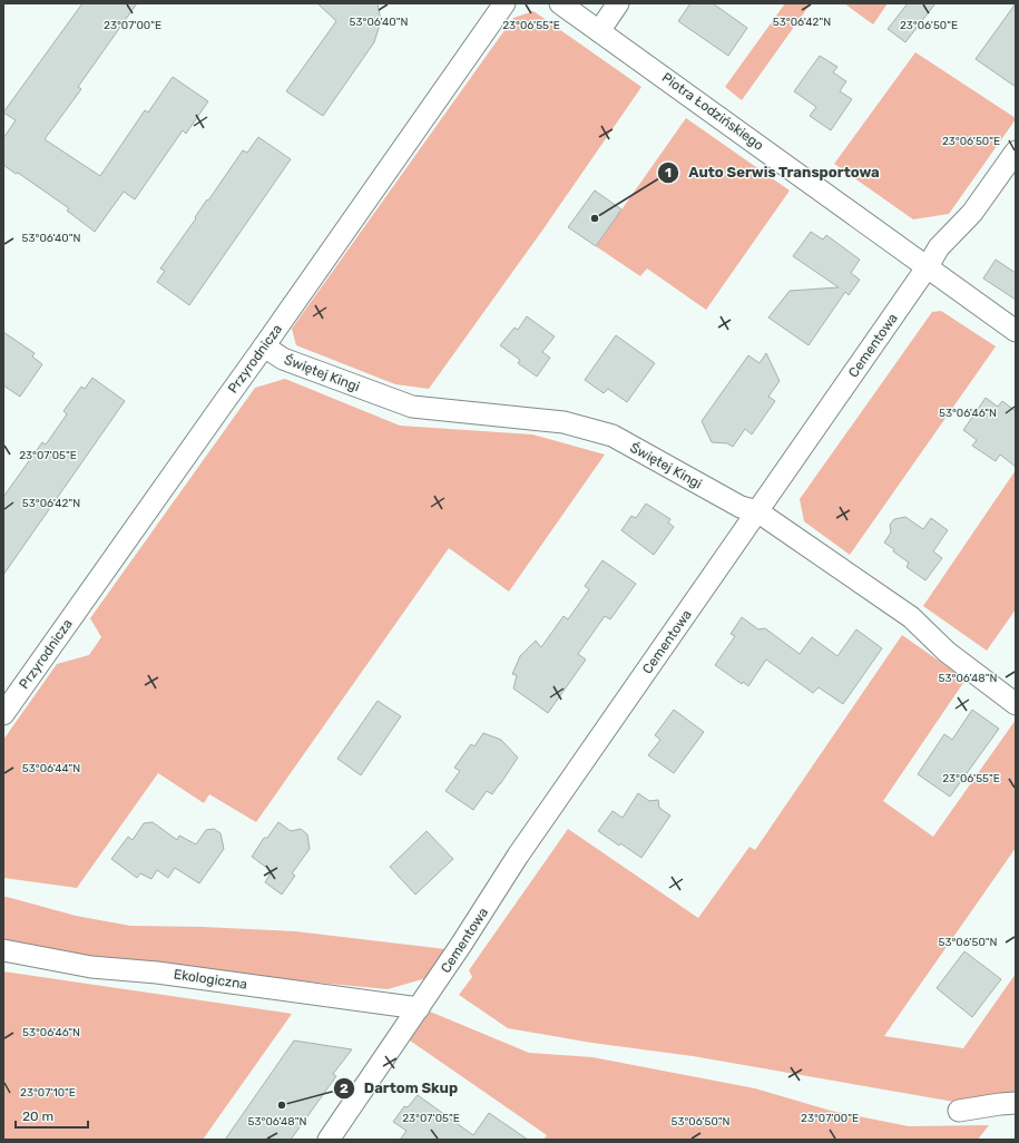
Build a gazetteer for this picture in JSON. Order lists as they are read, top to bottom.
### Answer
{
  "streets": {
    "street": [
      "Piotra Łodzińskiego",
      "Cementowa",
      "Przyrodnicza",
      "Świętej Kingi",
      "Ekologiczna"
    ]
  },
  "crossings": [
    ["Piotra Łodzińskiego", "Cementowa"],
    ["Cementowa", "Świętej Kingi"],
    ["Cementowa", "Ekologiczna"],
    ["Przyrodnicza", "Świętej Kingi"]
  ],
  "places": ["Auto Serwis Transportowa", "Dartom Skup"],
  "scale_bar": "20 m",
  "coordinates": [
    "53°06'40\"N",
    "53°06'42\"N",
    "23°07'00\"E",
    "23°06'55\"E",
    "23°06'50\"E",
    "53°06'46\"N",
    "23°07'05\"E",
    "53°06'48\"N",
    "53°06'44\"N",
    "53°06'50\"N",
    "23°07'10\"E"
  ]
}
